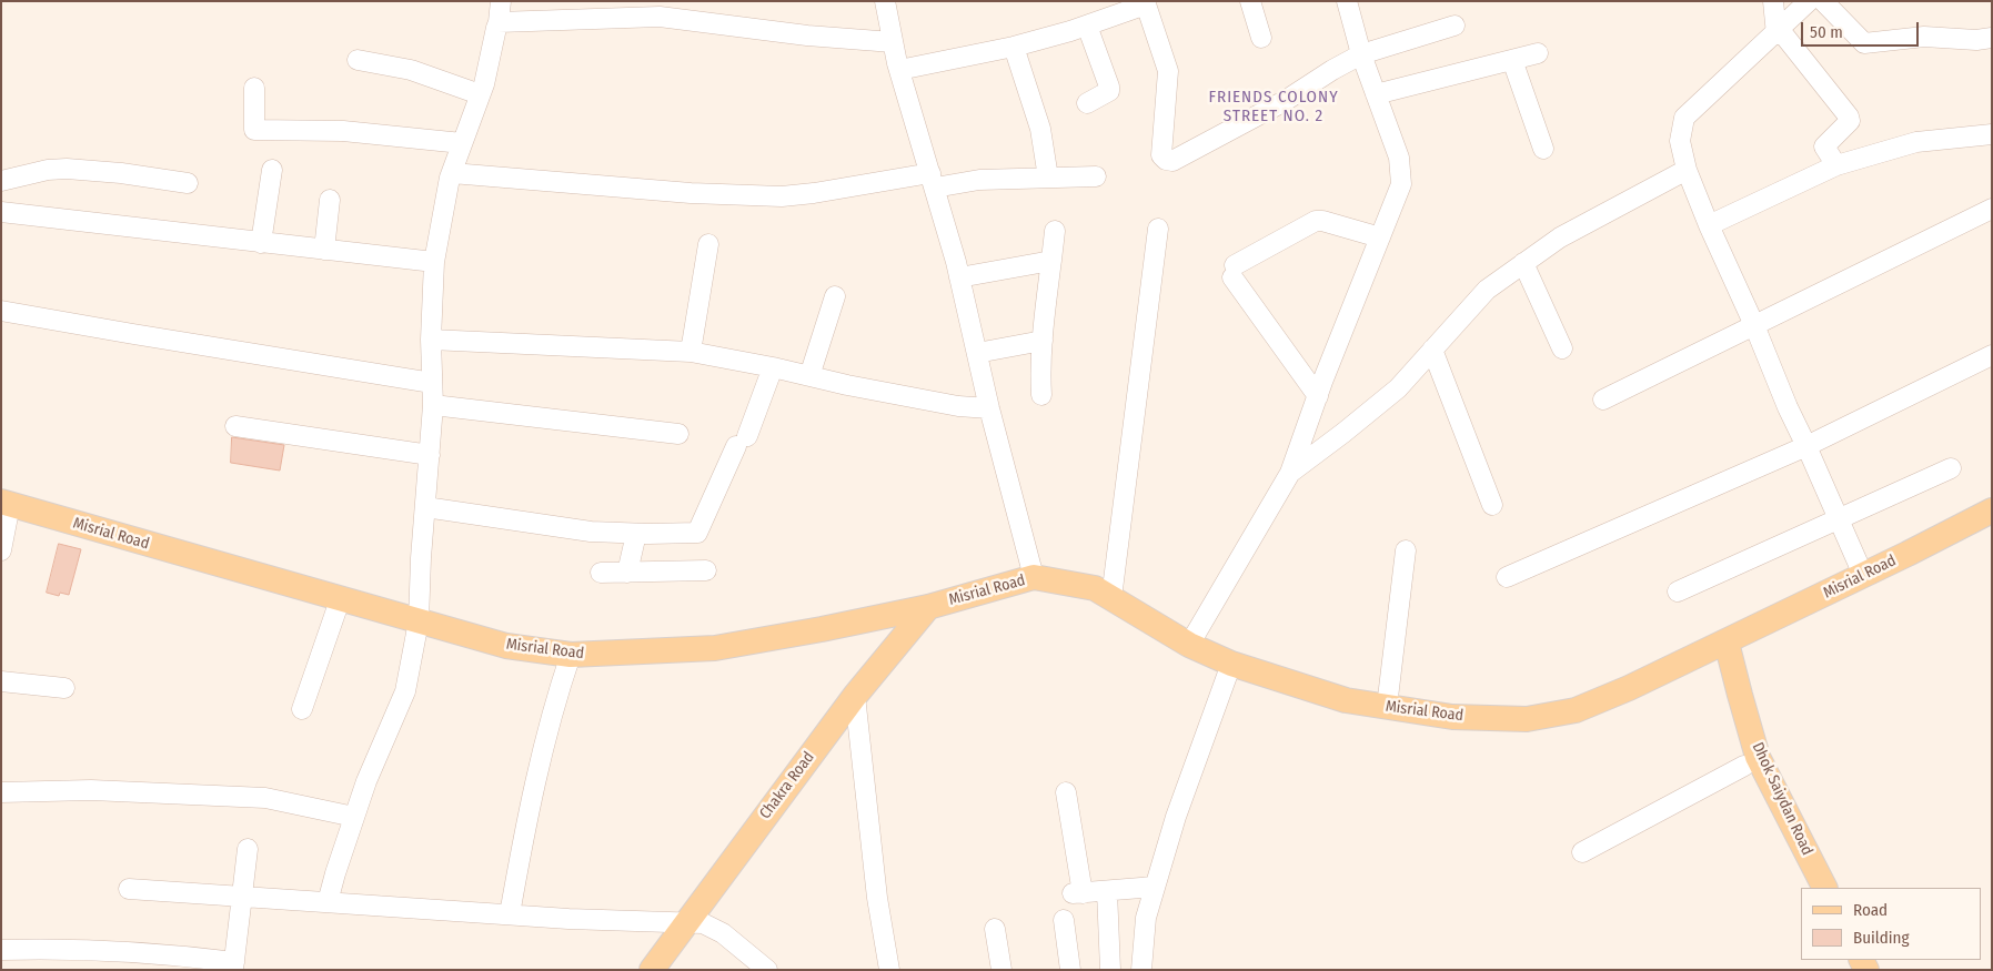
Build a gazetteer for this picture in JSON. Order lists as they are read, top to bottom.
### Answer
{
  "streets": {
    "main road": ["Misrial Road", "Chakra Road", "Dhok Saiydan Road"]
  },
  "crossings": [
    ["Misrial Road", "Chakra Road"],
    ["Misrial Road", "Dhok Saiydan Road"]
  ],
  "districts": ["FRIENDS COLONY STREET NO. 2"],
  "legend": ["Road", "Building"],
  "scale_bar": "50 m"
}
